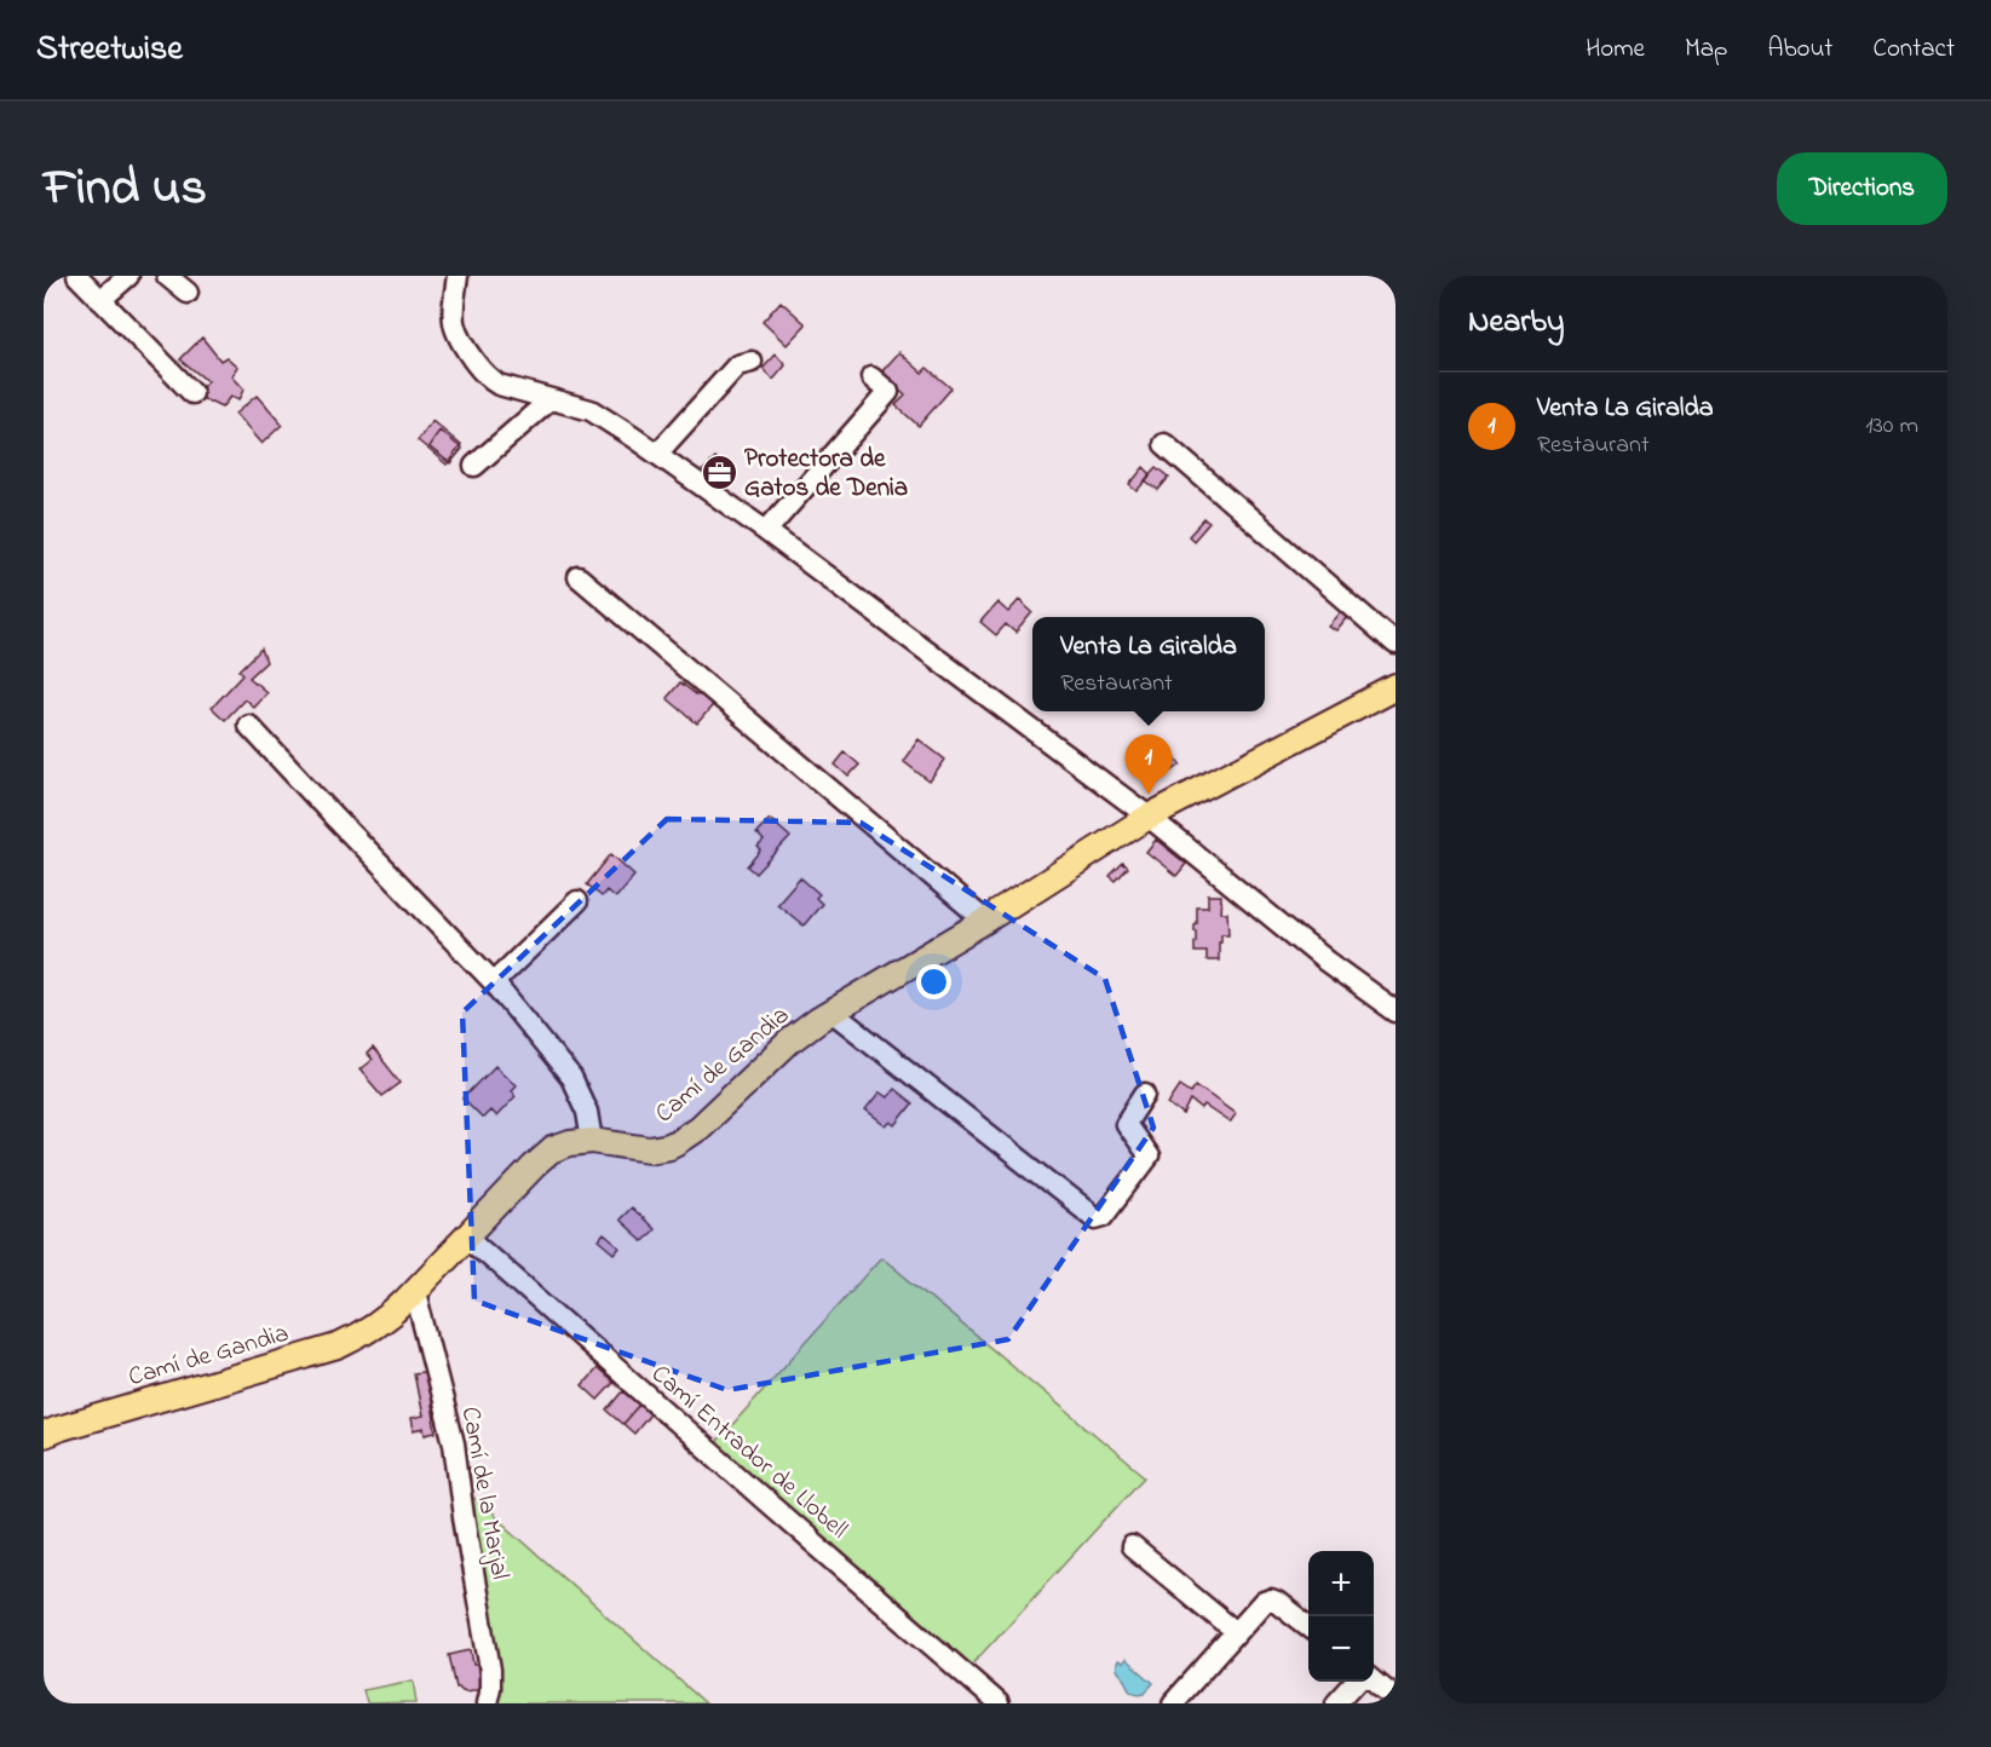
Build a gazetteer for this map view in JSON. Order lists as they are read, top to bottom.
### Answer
{
  "streets": {
    "main road": ["Camí de Gandia"],
    "street": ["Camí Entrador de Llobell", "Camí de la Marjal"]
  },
  "crossings": [
    ["Camí de Gandia", "Camí Entrador de Llobell"],
    ["Camí de Gandia", "Camí de la Marjal"]
  ],
  "places": {
    "office": ["Protectora de Gatos de Denia"]
  },
  "page": {
    "header": "Streetwise",
    "nav": [
      "Home",
      "Map",
      "About",
      "Contact"
    ],
    "title": "Find us",
    "buttons": "Directions",
    "heading": "Nearby",
    "list": [
      {
        "mark": "1",
        "name": "Venta La Giralda",
        "note": "Restaurant",
        "value": "130 m"
      }
    ],
    "popup": ["Venta La Giralda", "Restaurant"],
    "pins": "1",
    "map_buttons": ["+", "−"]
  }
}
